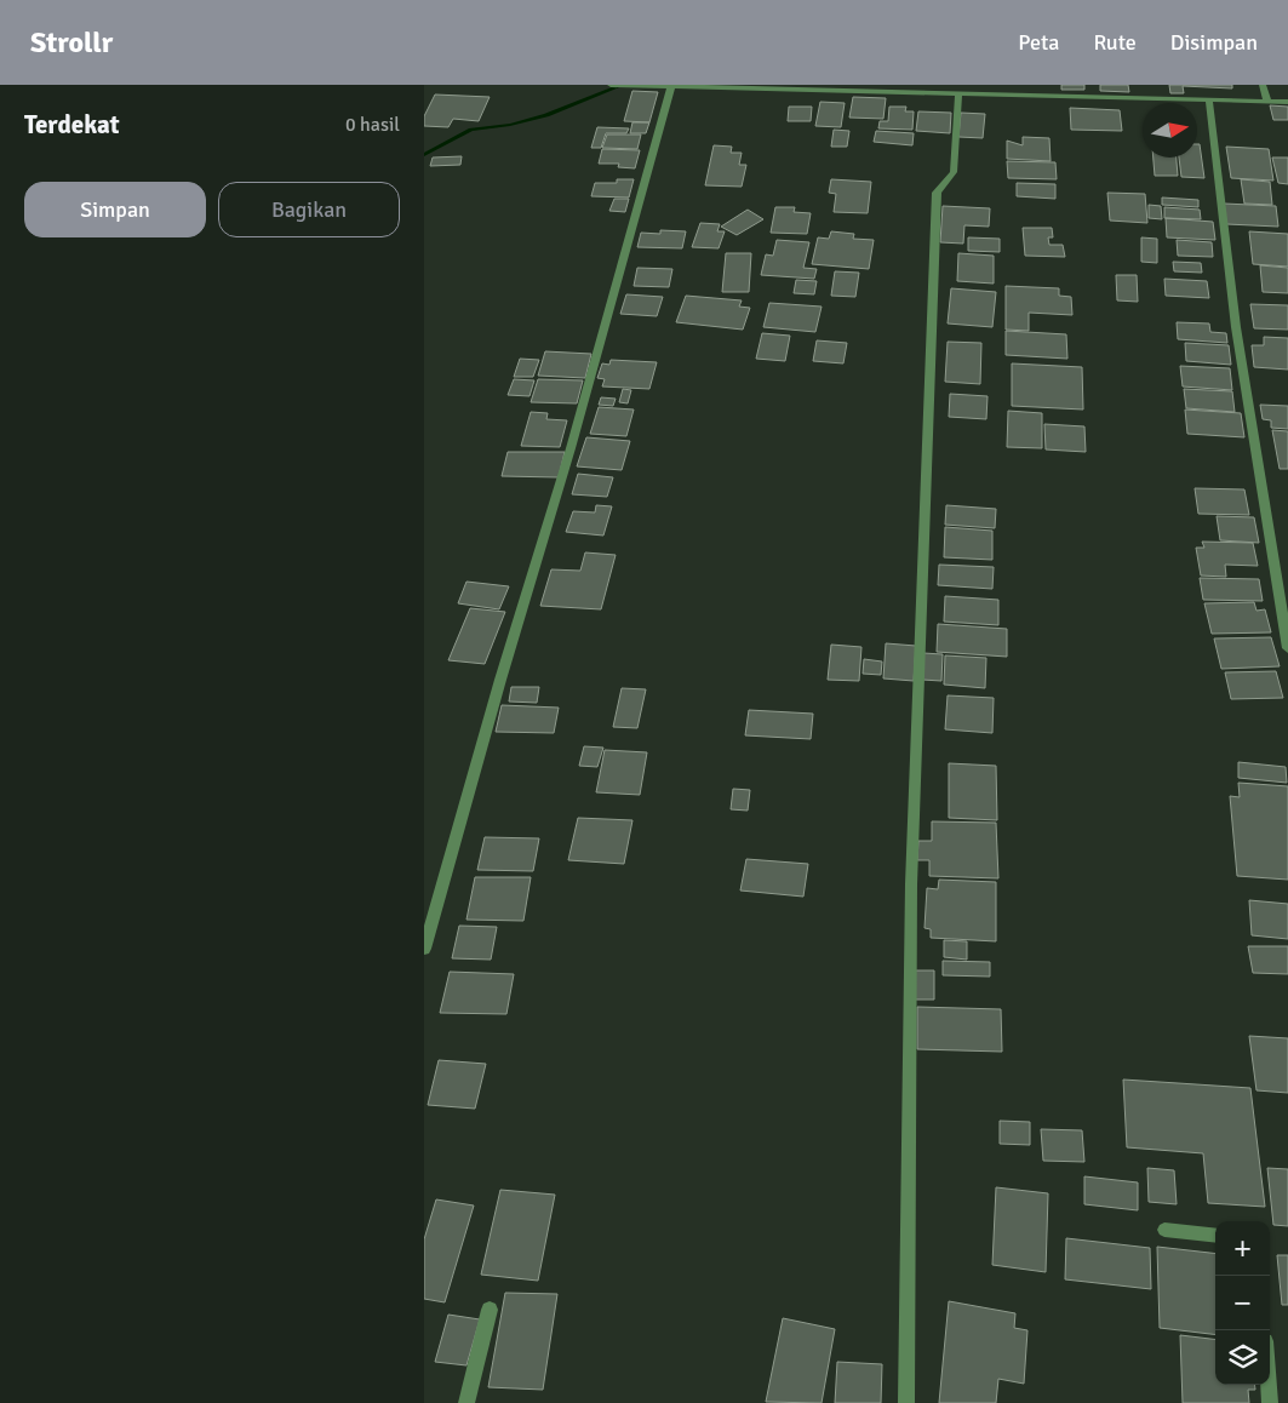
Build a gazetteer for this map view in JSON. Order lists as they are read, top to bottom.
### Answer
{
  "north": "right",
  "page": {
    "header": "Strollr",
    "nav": ["Peta", "Rute", "Disimpan"],
    "heading": ["Terdekat", "0 hasil"],
    "buttons": ["Simpan", "Bagikan"],
    "map_buttons": ["+", "−"]
  }
}
